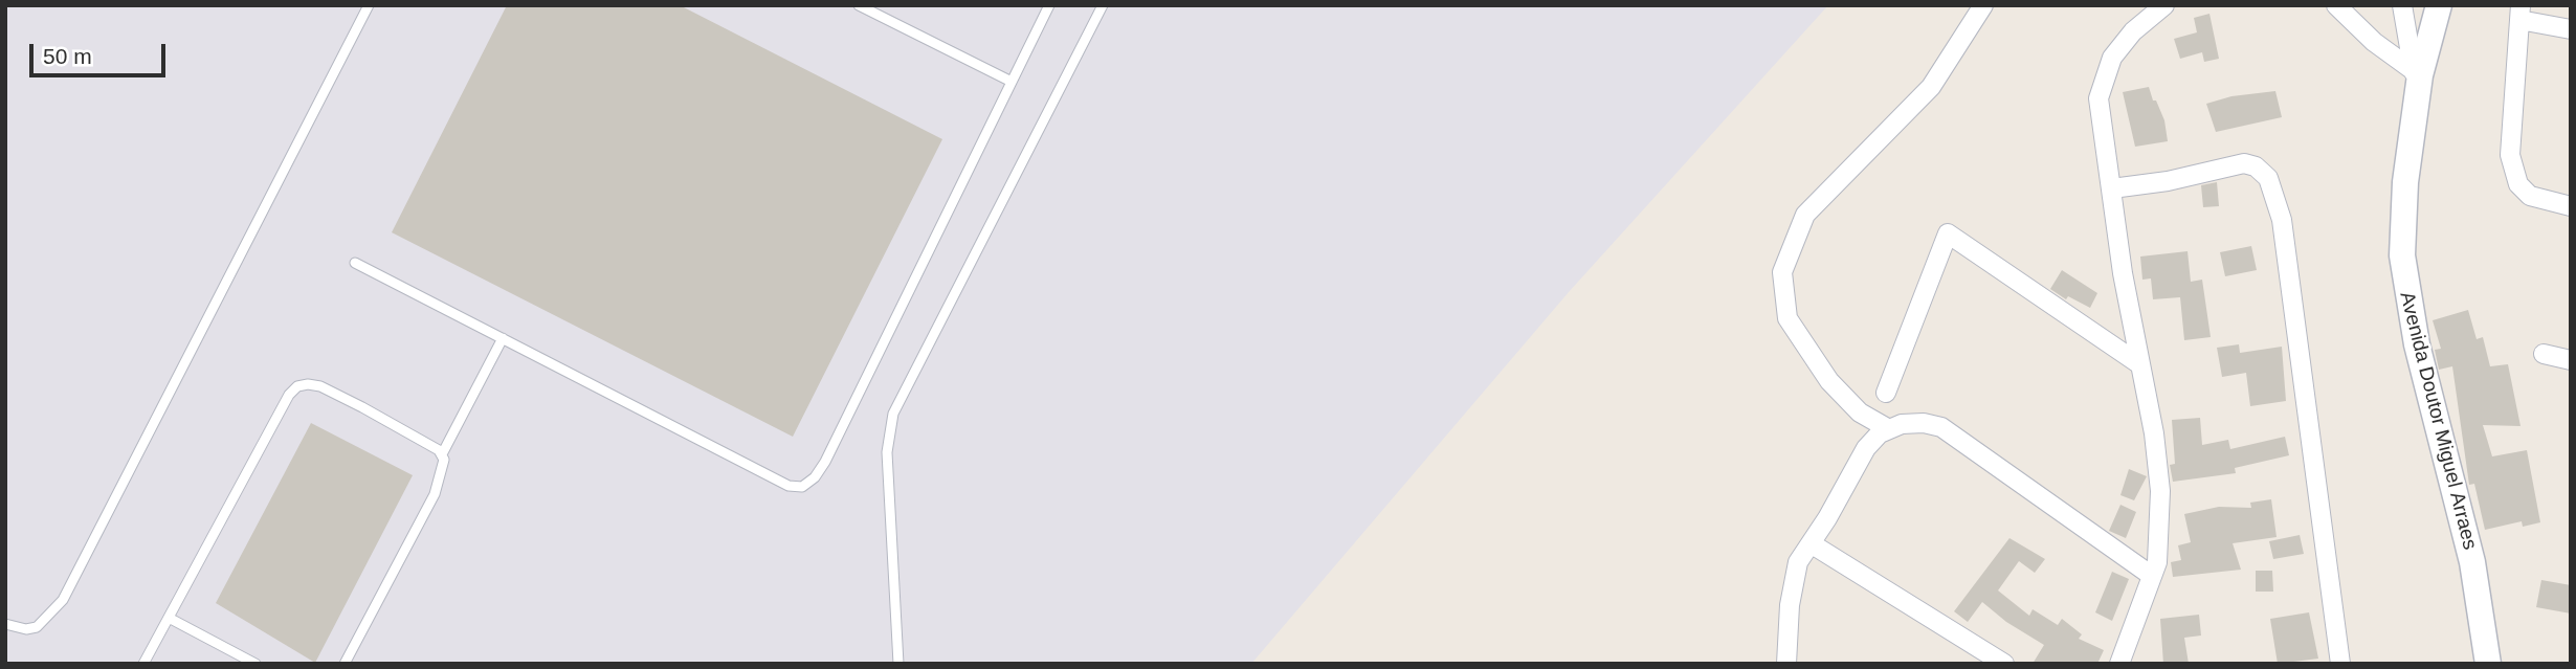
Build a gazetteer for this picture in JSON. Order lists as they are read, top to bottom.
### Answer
{
  "streets": {
    "main road": ["Avenida Doutor Miguel Arraes"]
  },
  "scale_bar": "50 m"
}
